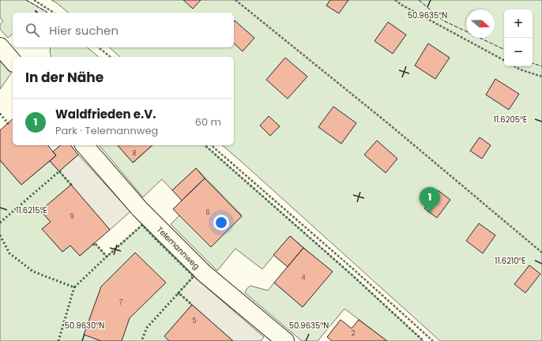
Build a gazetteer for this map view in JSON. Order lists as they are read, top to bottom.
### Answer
{
  "streets": {
    "street": ["Telemannweg"]
  },
  "house_numbers": [
    "8",
    "6",
    "9",
    "4",
    "7",
    "5",
    "2"
  ],
  "north": "right",
  "page": {
    "map_buttons": ["+", "−"],
    "search": "Hier suchen",
    "heading": "In der Nähe",
    "list": [
      {
        "mark": "1",
        "name": "Waldfrieden e.V.",
        "note": "Park · Telemannweg",
        "value": "60 m"
      }
    ],
    "pins": "1"
  },
  "coordinates": [
    "50.9635°N",
    "11.6205°E",
    "11.6215°E",
    "11.6210°E",
    "50.9630°N"
  ]
}
